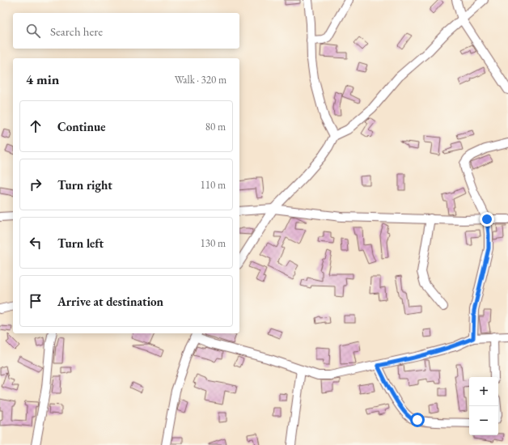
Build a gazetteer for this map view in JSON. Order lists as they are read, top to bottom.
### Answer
{
  "page": {
    "search": "Search here",
    "heading": ["4 min", "Walk · 320 m"],
    "list": [
      ["Continue", "80 m"],
      ["Turn right", "110 m"],
      ["Turn left", "130 m"],
      "Arrive at destination"
    ],
    "map_buttons": ["+", "−"]
  }
}
